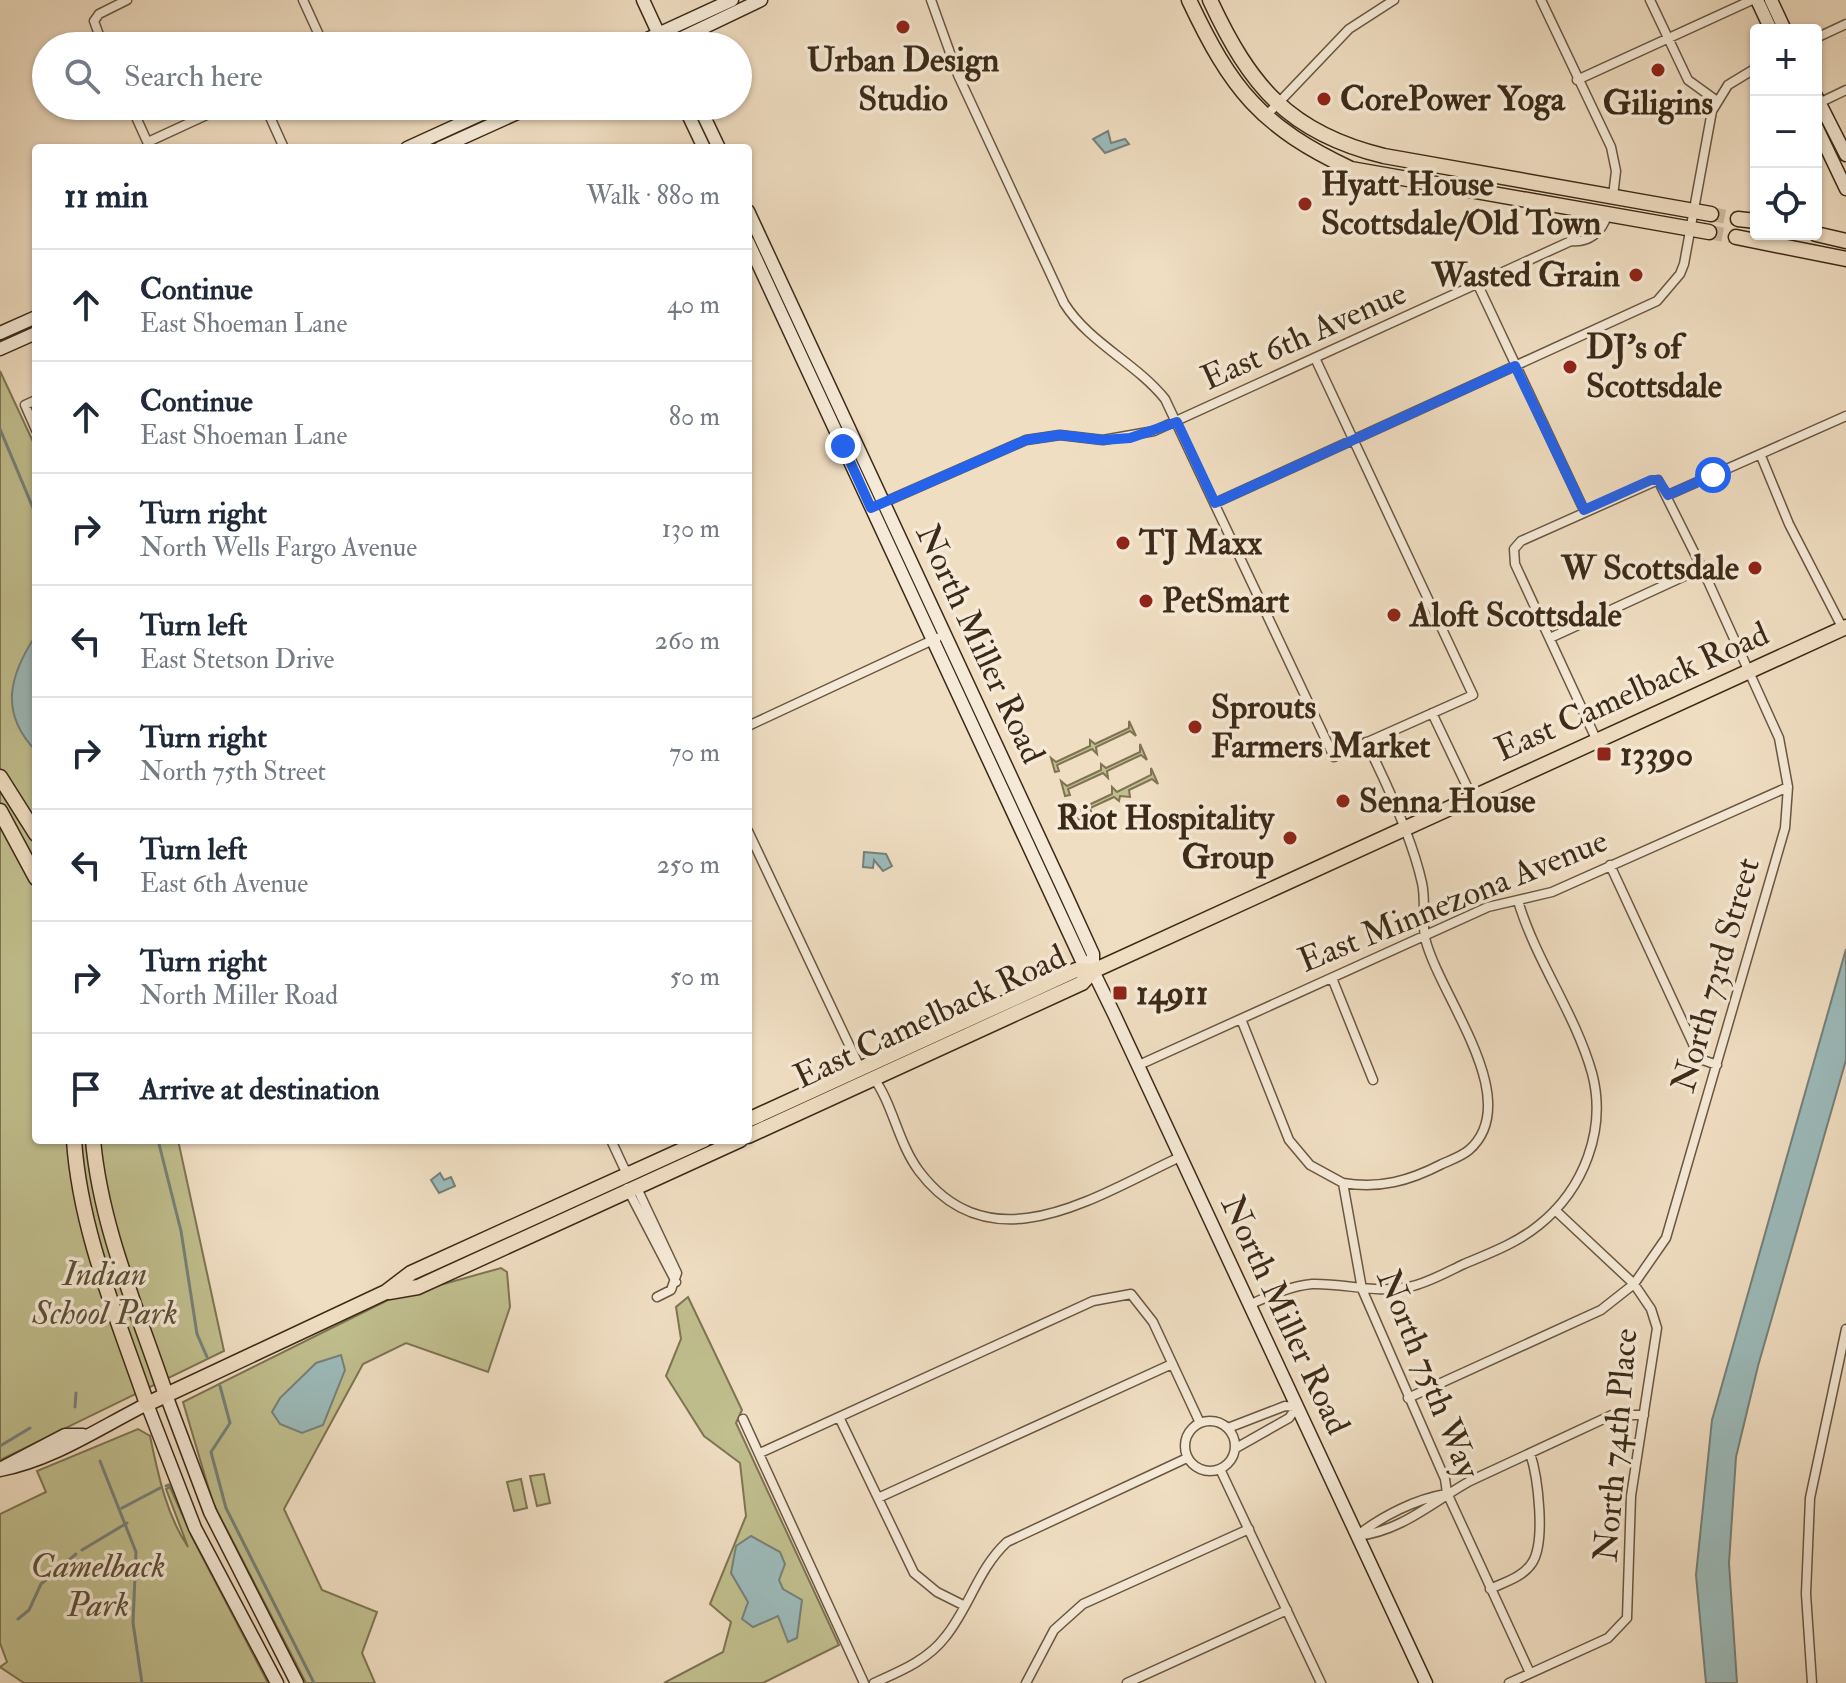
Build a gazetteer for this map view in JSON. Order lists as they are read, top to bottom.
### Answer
{
  "streets": {
    "main road": ["East Camelback Road"],
    "street": [
      "East 6th Avenue",
      "North Miller Road",
      "East Minnezona Avenue",
      "North 73rd Street",
      "North 75th Way",
      "North 74th Place"
    ]
  },
  "crossings": [
    ["East 6th Avenue", "North Miller Road"],
    ["North Miller Road", "East Camelback Road"],
    ["North Miller Road", "East Minnezona Avenue"],
    ["East Camelback Road", "North 73rd Street"],
    ["East Minnezona Avenue", "North 73rd Street"],
    ["East Minnezona Avenue", "North 75th Way"],
    ["North 73rd Street", "North 75th Way"],
    ["North 73rd Street", "North 74th Place"],
    ["North 75th Way", "North 74th Place"]
  ],
  "parks": ["Indian School Park", "Camelback Park"],
  "places": {
    "other": [
      "Urban Design Studio",
      "Giligins",
      "CorePower Yoga",
      "Hyatt House Scottsdale/Old Town",
      "Wasted Grain",
      "DJ's of Scottsdale",
      "TJ Maxx",
      "W Scottsdale",
      "PetSmart",
      "Aloft Scottsdale",
      "Sprouts Farmers Market",
      "Senna House",
      "Riot Hospitality Group"
    ],
    "transit": ["13390", "14911"]
  },
  "page": {
    "map_buttons": ["+", "−"],
    "search": "Search here",
    "heading": ["11 min", "Walk · 880 m"],
    "list": [
      ["Continue", "East Shoeman Lane", "40 m"],
      ["Continue", "East Shoeman Lane", "80 m"],
      ["Turn right", "North Wells Fargo Avenue", "130 m"],
      ["Turn left", "East Stetson Drive", "260 m"],
      ["Turn right", "North 75th Street", "70 m"],
      ["Turn left", "East 6th Avenue", "250 m"],
      ["Turn right", "North Miller Road", "50 m"],
      "Arrive at destination"
    ]
  }
}
